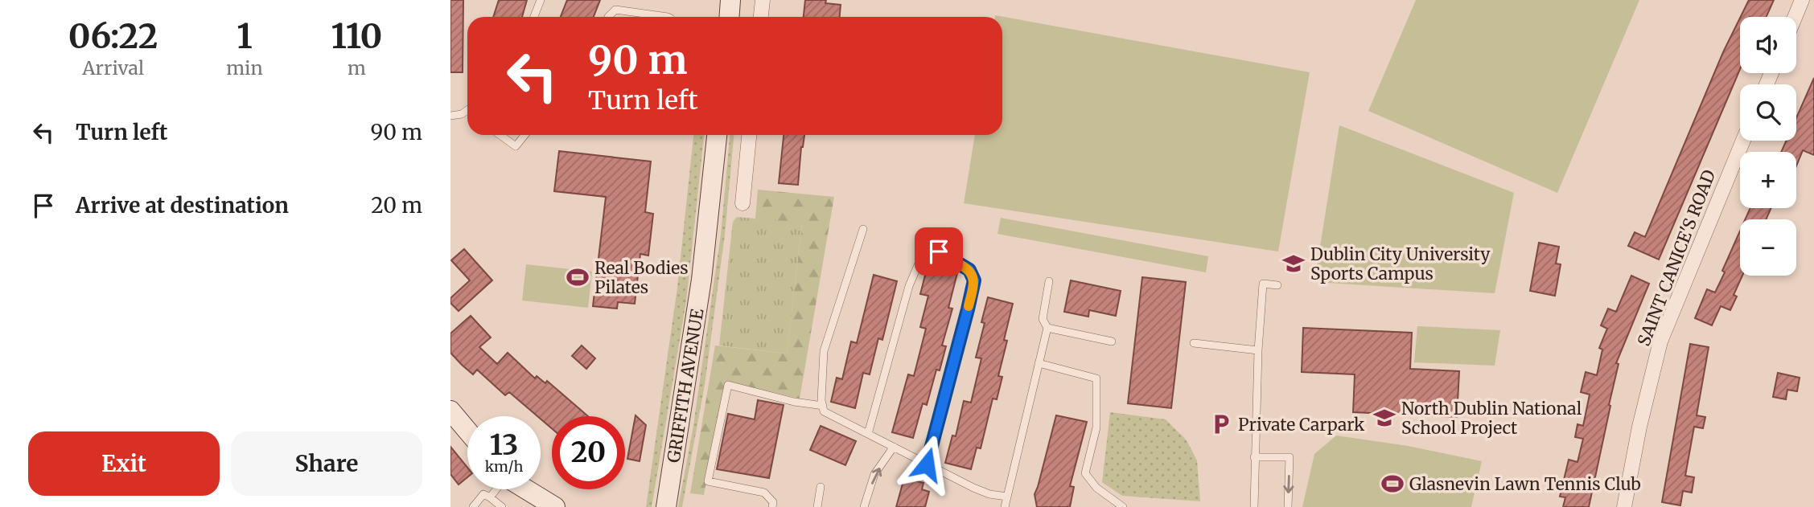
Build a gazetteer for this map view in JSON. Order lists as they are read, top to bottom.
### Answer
{
  "streets": {
    "main road": ["GRIFFITH AVENUE"],
    "street": ["SAINT CANICE'S ROAD"]
  },
  "places": {
    "school or university": ["Dublin City University Sports Campus", "North Dublin National School Project"],
    "sports": ["Real Bodies Pilates", "Glasnevin Lawn Tennis Club"],
    "parking": ["Private Carpark"]
  },
  "page": {
    "eta": [
      "06:22",
      "Arrival",
      "1",
      "min",
      "110",
      "m"
    ],
    "map_buttons": ["+", "−"],
    "turn": ["90 m", "Turn left"],
    "list": [
      {
        "name": "Turn left",
        "value": "90 m"
      },
      {
        "name": "Arrive at destination",
        "value": "20 m"
      }
    ],
    "speed": "13 km/h",
    "limit": "20",
    "buttons": ["Exit", "Share"]
  }
}
